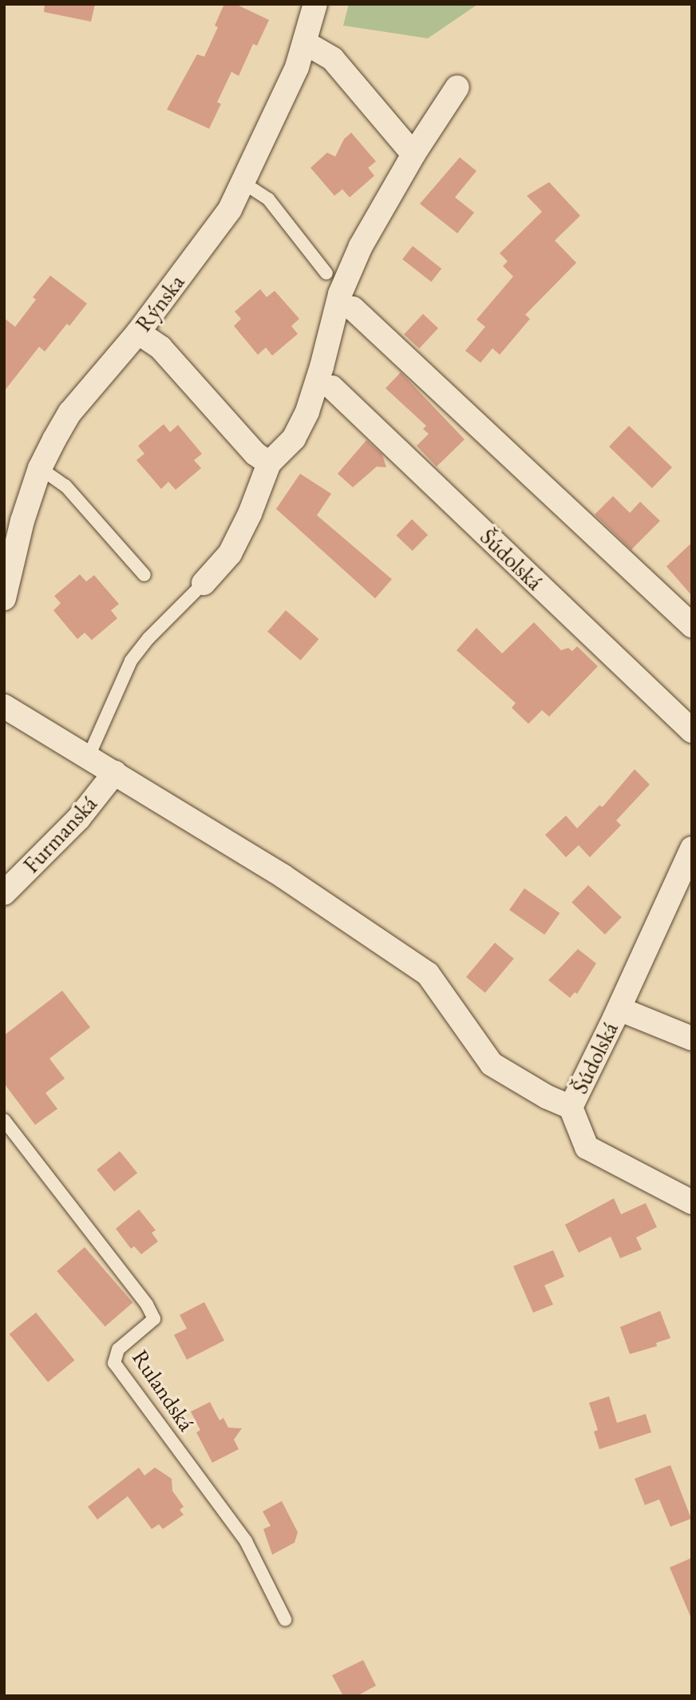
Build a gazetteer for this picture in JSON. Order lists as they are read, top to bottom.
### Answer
{
  "streets": {
    "street": ["Rýnska", "Šúdolská", "Furmanská"],
    "lane": ["Rulandská"]
  }
}
